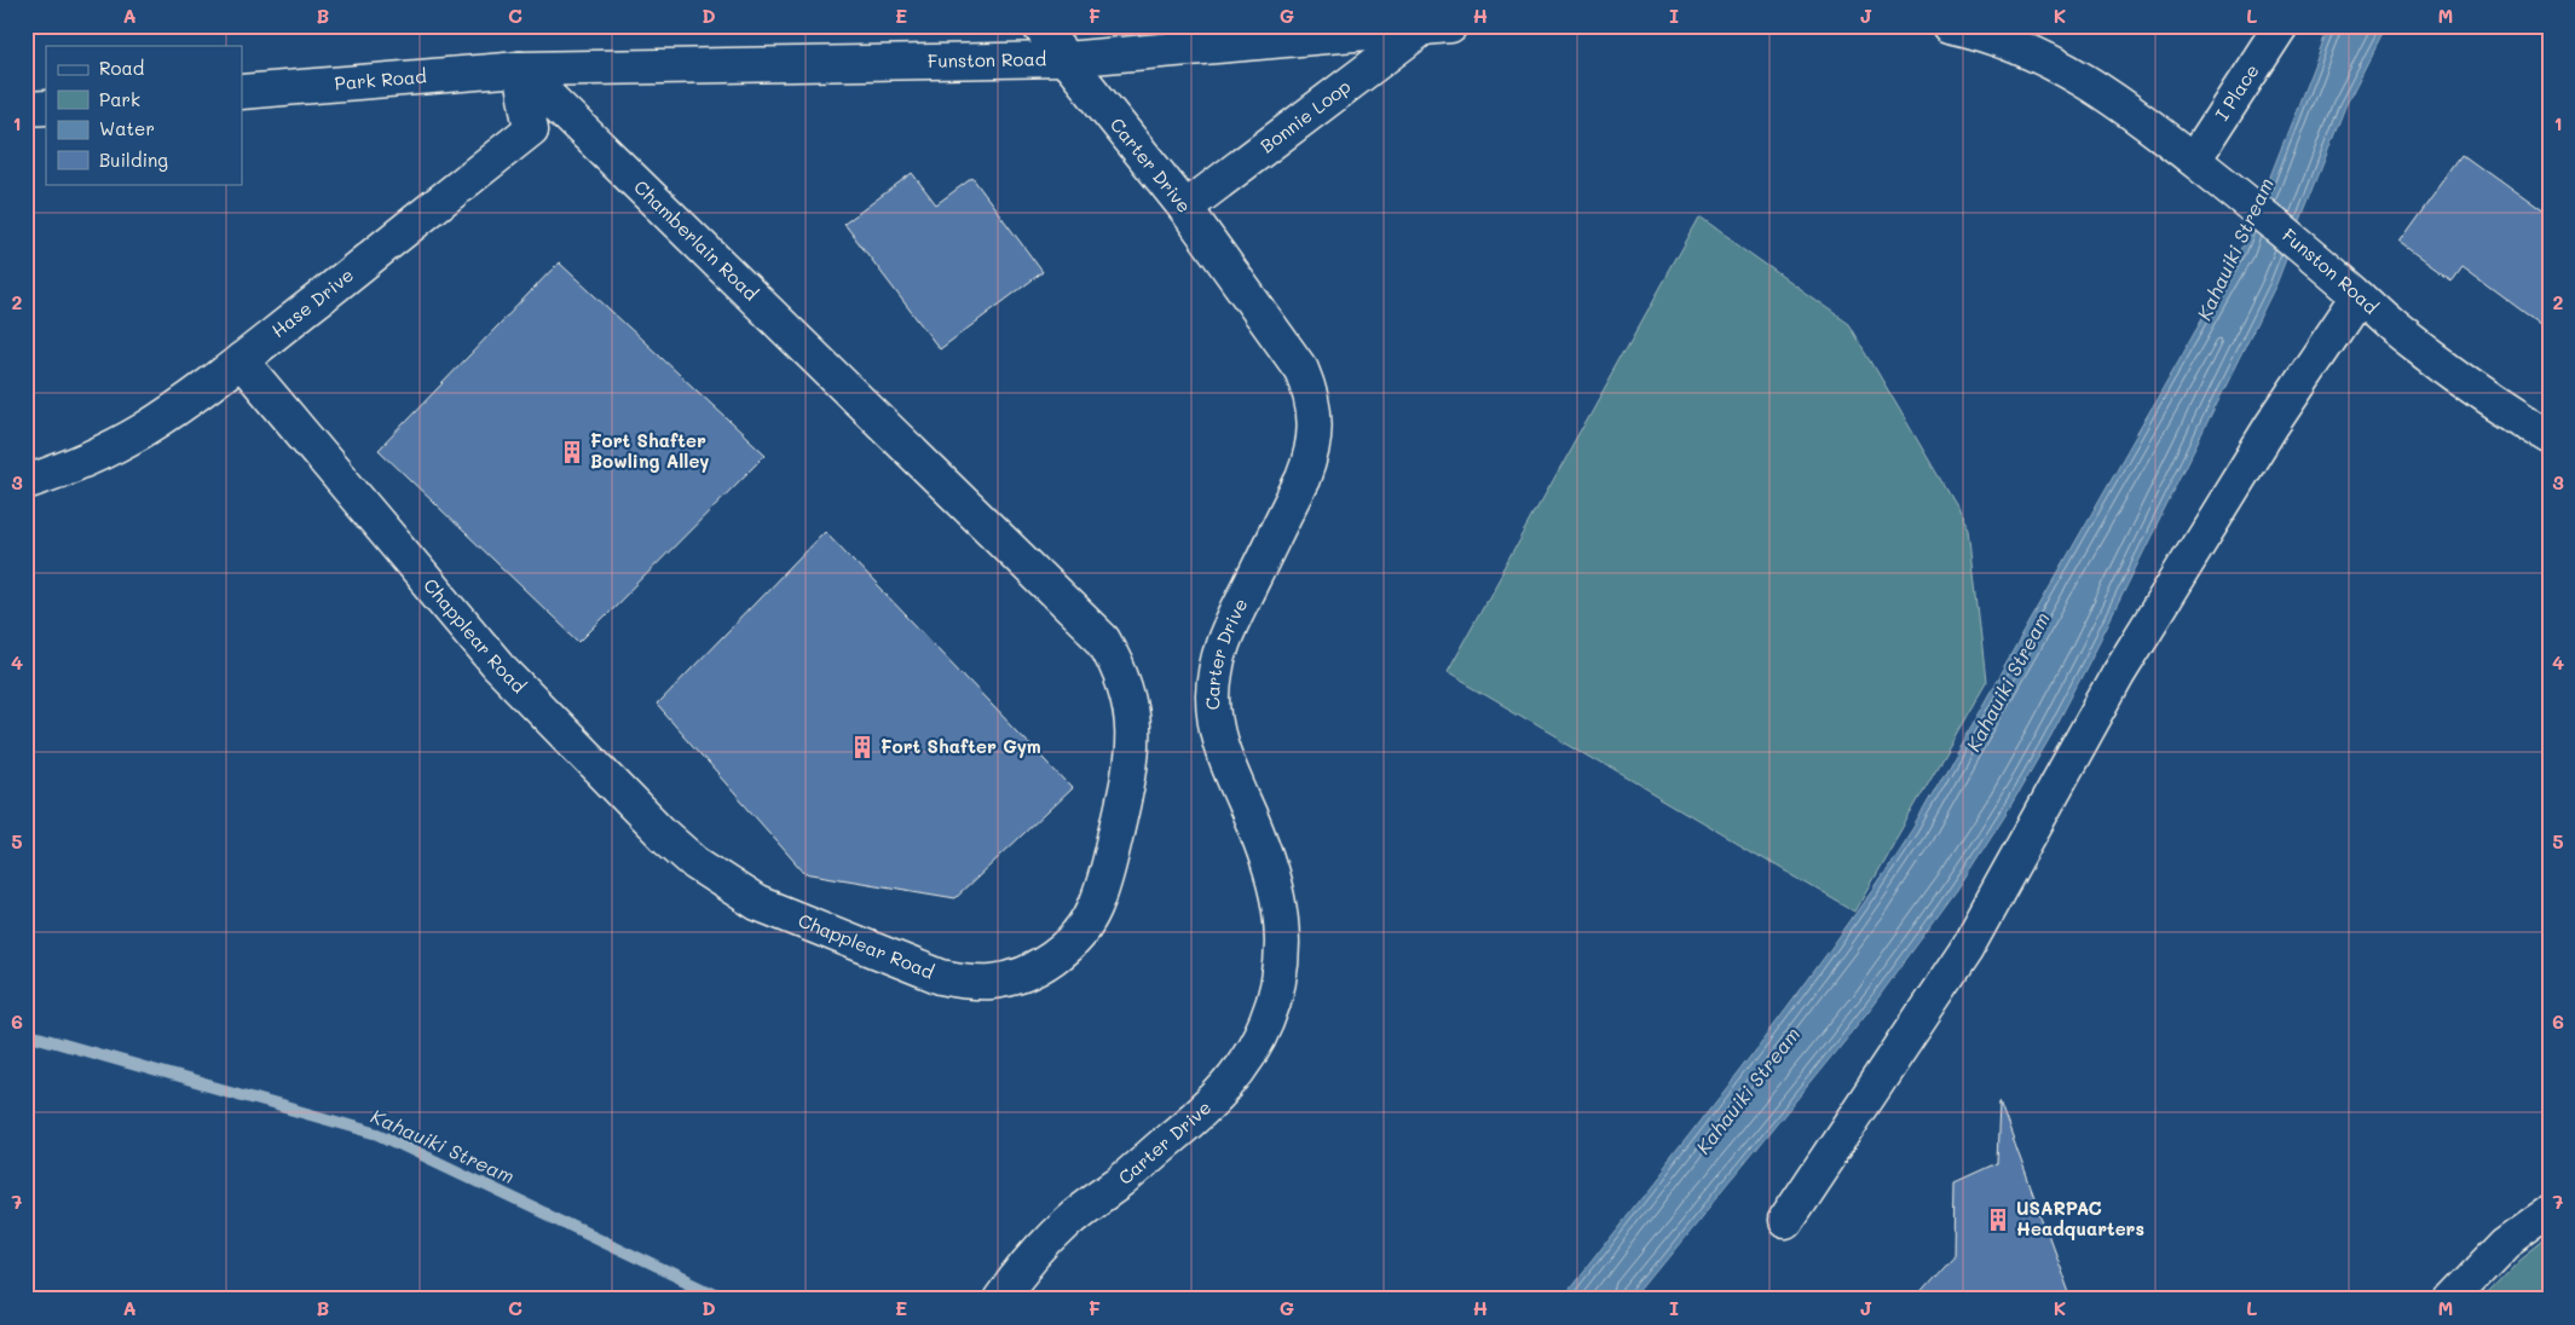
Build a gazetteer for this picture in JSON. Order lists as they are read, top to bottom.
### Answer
{
  "streets": {
    "street": [
      "Funston Road",
      "Park Road",
      "I Place",
      "Bonnie Loop",
      "Carter Drive",
      "Chamberlain Road",
      "Hase Drive",
      "Chapplear Road"
    ]
  },
  "crossings": [
    ["Funston Road", "Park Road"],
    ["Funston Road", "I Place"],
    ["Funston Road", "Bonnie Loop"],
    ["Funston Road", "Carter Drive"],
    ["Funston Road", "Chamberlain Road"],
    ["Funston Road", "Hase Drive"],
    ["Park Road", "Chamberlain Road"],
    ["Park Road", "Hase Drive"],
    ["Bonnie Loop", "Carter Drive"],
    ["Chamberlain Road", "Hase Drive"],
    ["Chamberlain Road", "Chapplear Road"],
    ["Hase Drive", "Chapplear Road"]
  ],
  "water": ["Kahauiki Stream"],
  "places": {
    "building": ["Fort Shafter Bowling Alley", "Fort Shafter Gym", "USARPAC Headquarters"]
  },
  "legend": [
    "Road",
    "Park",
    "Water",
    "Building"
  ],
  "grid": {
    "columns": [
      "A",
      "B",
      "C",
      "D",
      "E",
      "F",
      "G",
      "H",
      "I",
      "J",
      "K",
      "L",
      "M"
    ],
    "rows": [
      "1",
      "2",
      "3",
      "4",
      "5",
      "6",
      "7"
    ]
  }
}
